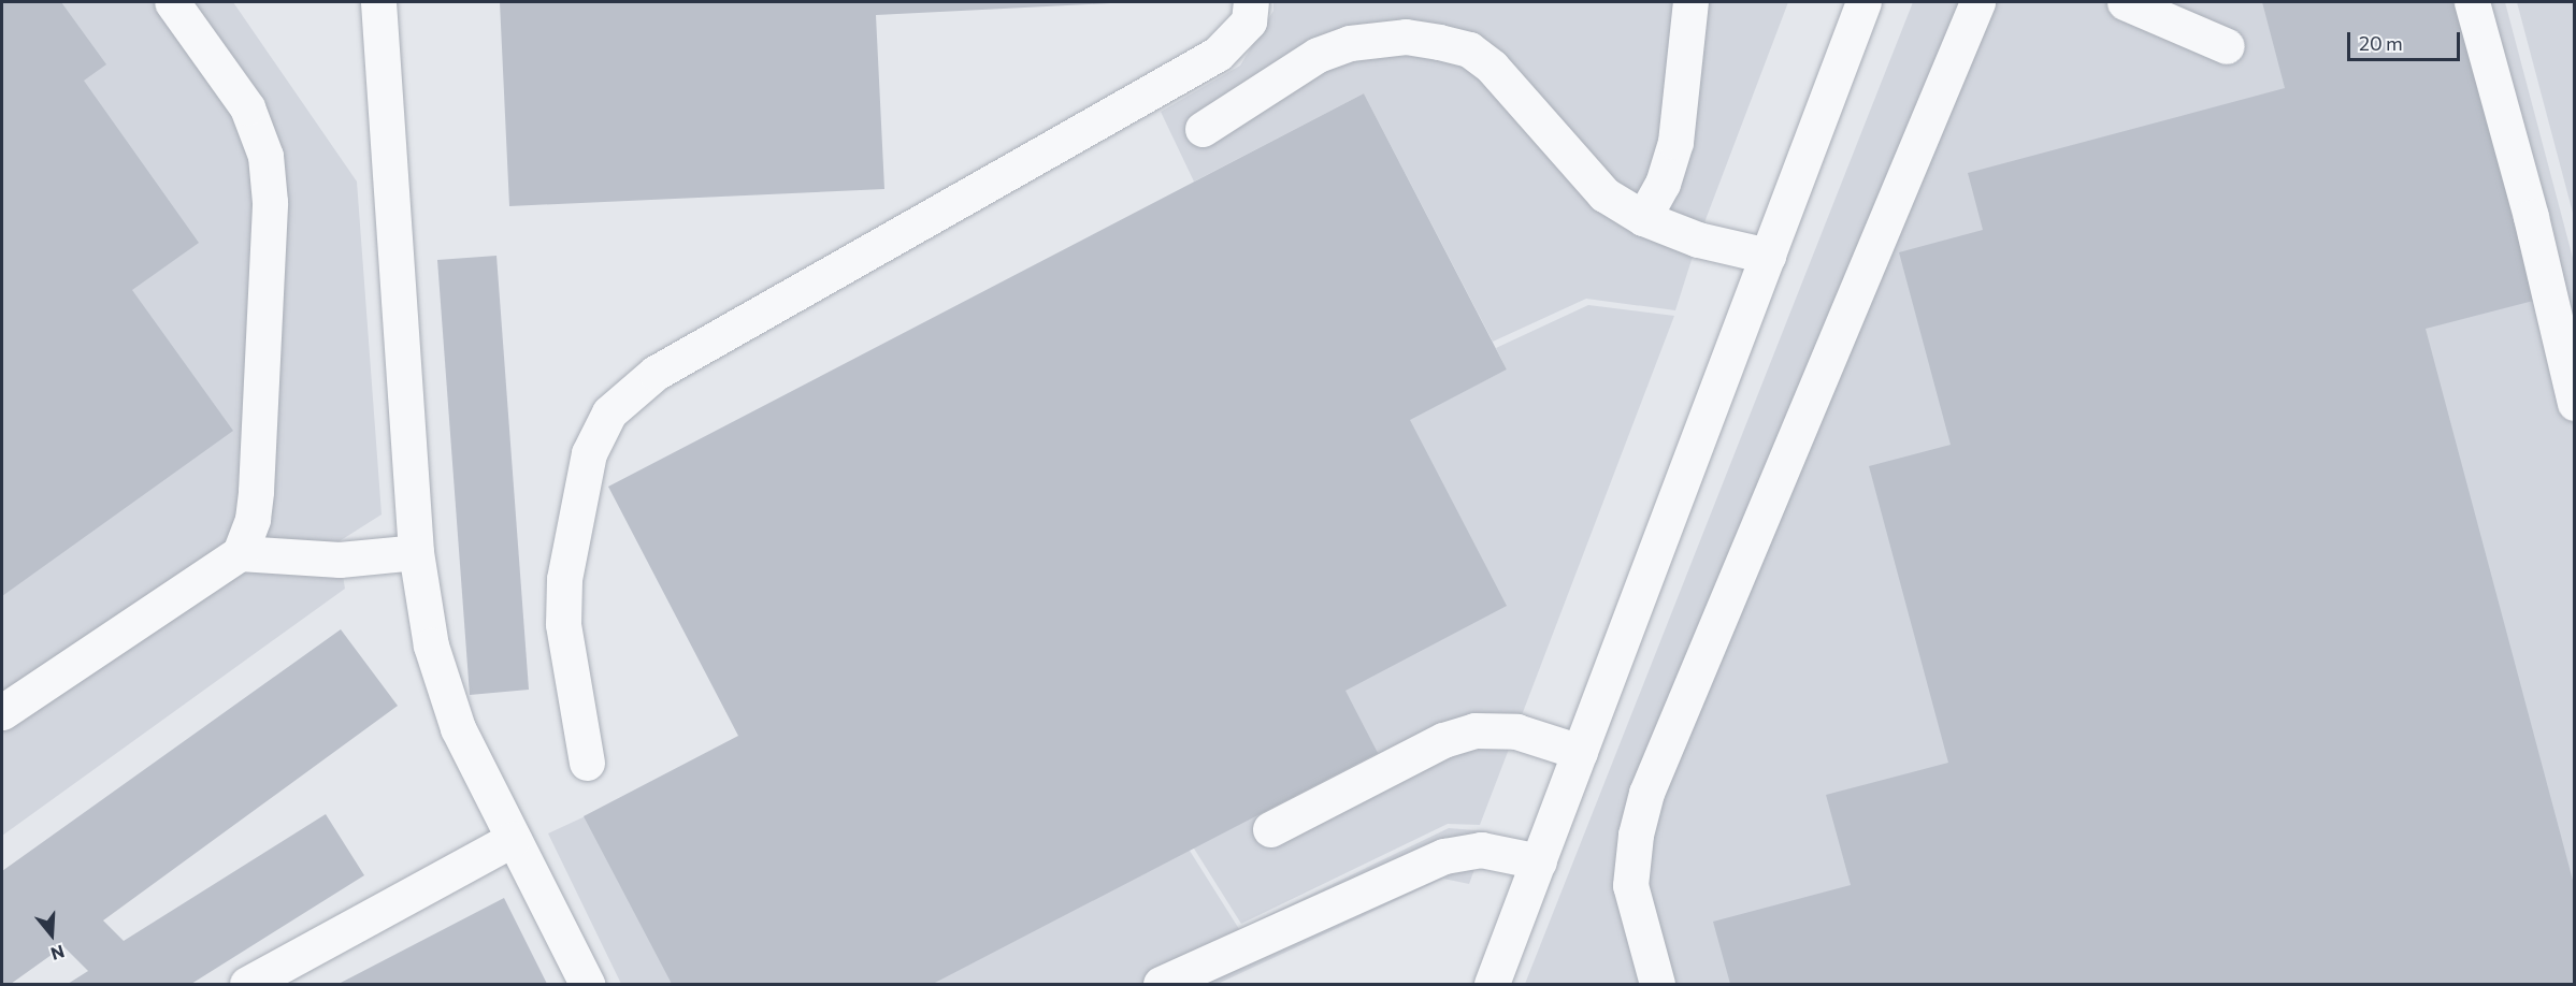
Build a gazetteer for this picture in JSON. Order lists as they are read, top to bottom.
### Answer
{
  "scale_bar": "20 m",
  "north": "bottom"
}
